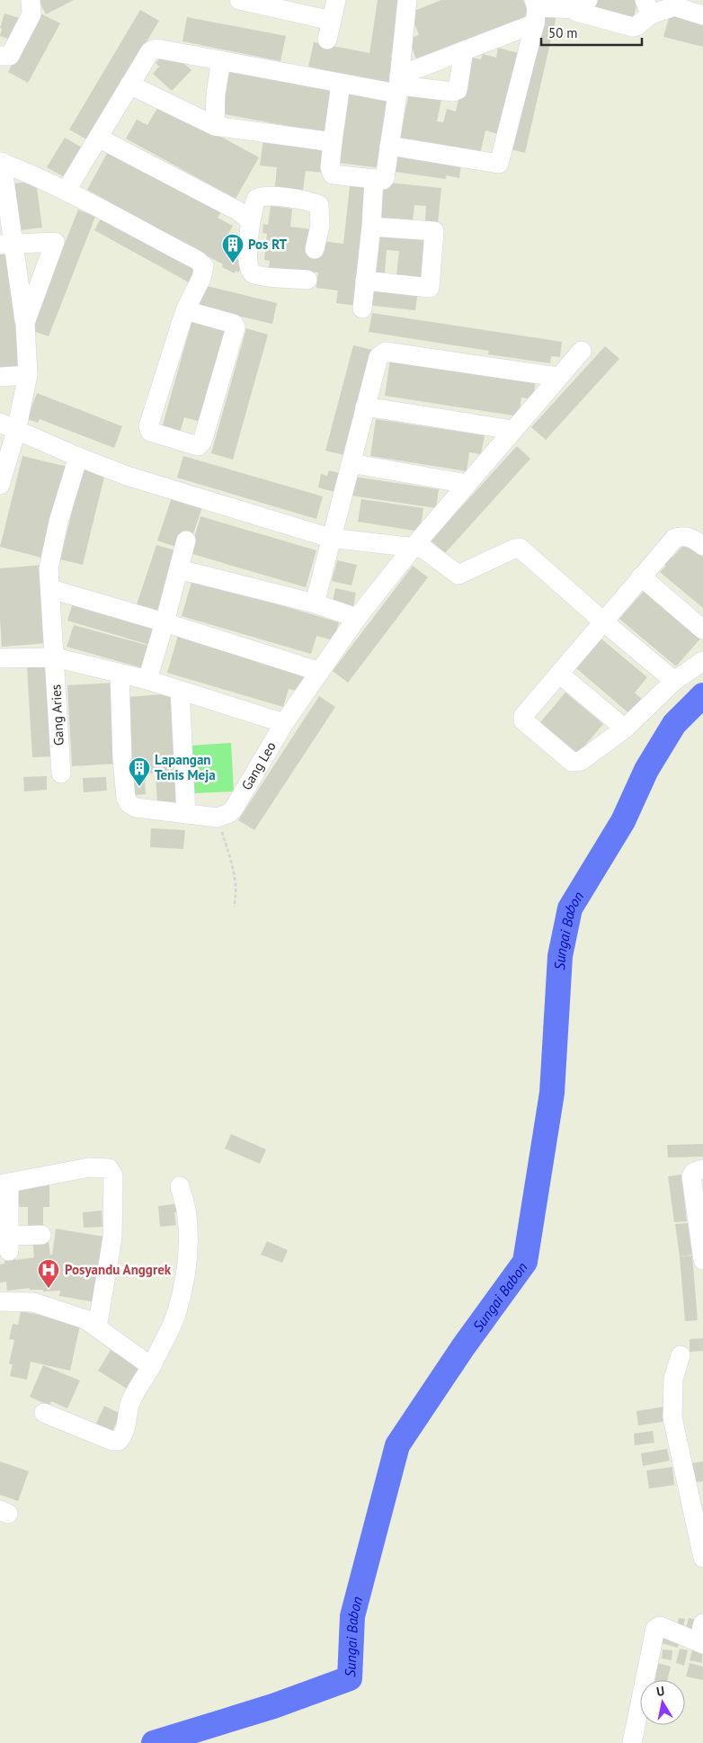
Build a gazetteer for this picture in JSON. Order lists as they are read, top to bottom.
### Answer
{
  "streets": {
    "street": ["Gang Aries", "Gang Leo"]
  },
  "water": ["Sungai Babon"],
  "places": {
    "building": ["Pos RT", "Lapangan Tenis Meja"],
    "hospital": ["Posyandu Anggrek"]
  },
  "scale_bar": "50 m",
  "north": "top"
}
